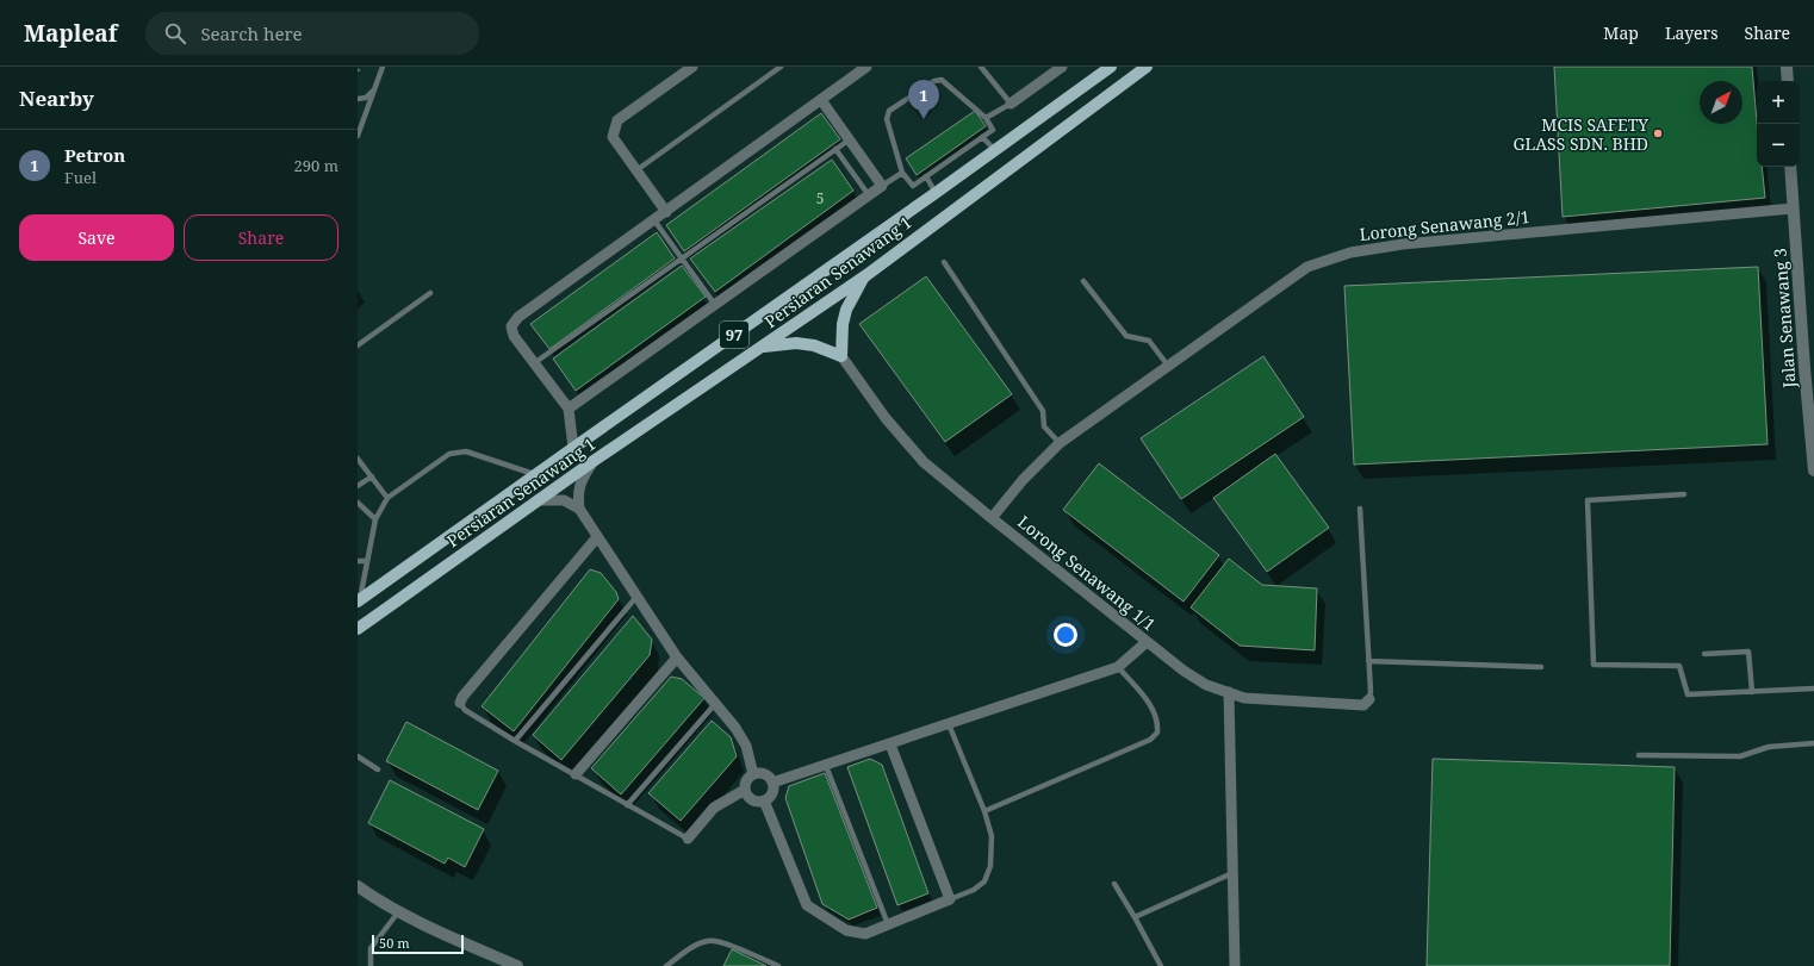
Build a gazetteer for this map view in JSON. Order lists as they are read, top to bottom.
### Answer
{
  "streets": {
    "main road": ["Persiaran Senawang 1", "97"],
    "street": ["Lorong Senawang 2/1", "Jalan Senawang 3", "Lorong Senawang 1/1"]
  },
  "crossings": [
    ["Lorong Senawang 2/1", "Jalan Senawang 3"],
    ["Lorong Senawang 2/1", "Lorong Senawang 1/1"]
  ],
  "places": ["MCIS SAFETY GLASS SDN. BHD"],
  "house_numbers": ["5"],
  "scale_bar": "50 m",
  "north": "top right",
  "page": {
    "header": "Mapleaf",
    "search": "Search here",
    "nav": ["Map", "Layers", "Share"],
    "heading": "Nearby",
    "pins": "1",
    "map_buttons": ["+", "−"],
    "list": [
      {
        "mark": "1",
        "name": "Petron",
        "note": "Fuel",
        "value": "290 m"
      }
    ],
    "buttons": ["Save", "Share"],
    "scale": "50 m"
  }
}
